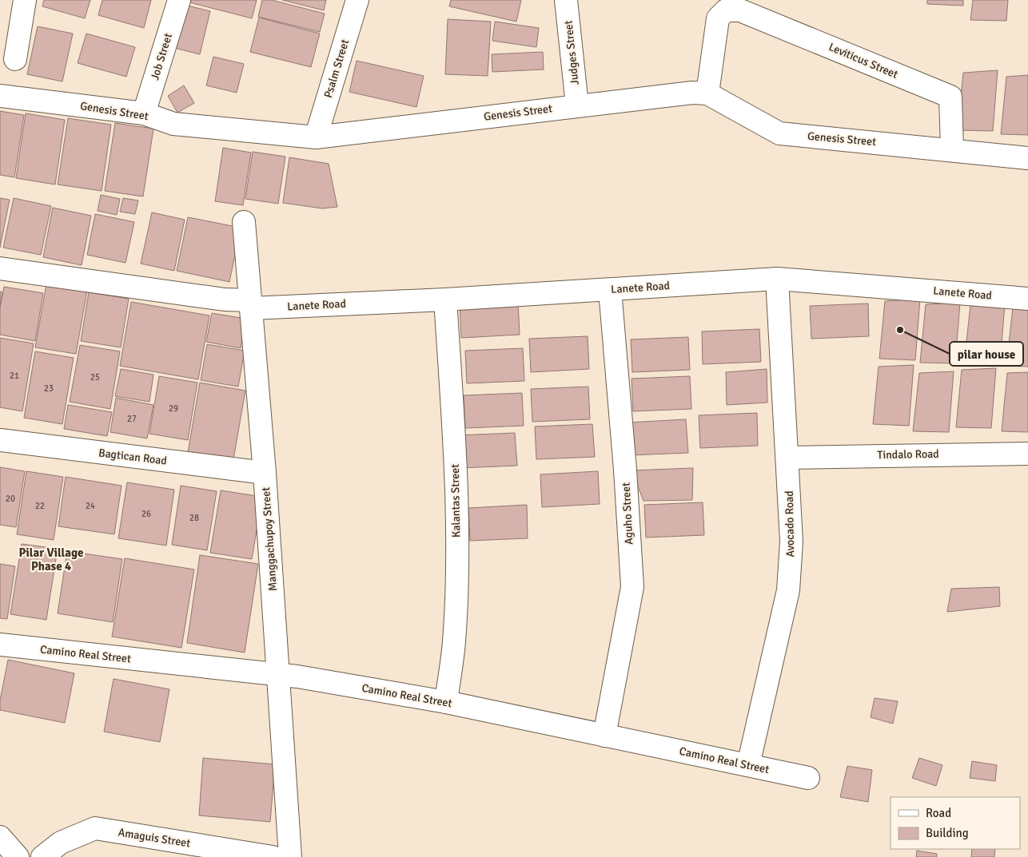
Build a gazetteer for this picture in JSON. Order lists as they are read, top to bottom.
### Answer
{
  "streets": {
    "street": [
      "Judges Street",
      "Job Street",
      "Leviticus Street",
      "Psalm Street",
      "Genesis Street",
      "Lanete Road",
      "Tindalo Road",
      "Bagtican Road",
      "Kalantas Street",
      "Aguho Street",
      "Avocado Road",
      "Manggachupoy Street",
      "Camino Real Street",
      "Amaguis Street"
    ]
  },
  "crossings": [
    ["Judges Street", "Genesis Street"],
    ["Job Street", "Genesis Street"],
    ["Leviticus Street", "Genesis Street"],
    ["Psalm Street", "Genesis Street"],
    ["Lanete Road", "Kalantas Street"],
    ["Lanete Road", "Aguho Street"],
    ["Lanete Road", "Avocado Road"],
    ["Lanete Road", "Manggachupoy Street"],
    ["Tindalo Road", "Avocado Road"],
    ["Bagtican Road", "Manggachupoy Street"],
    ["Kalantas Street", "Camino Real Street"],
    ["Aguho Street", "Camino Real Street"],
    ["Avocado Road", "Camino Real Street"],
    ["Manggachupoy Street", "Camino Real Street"]
  ],
  "districts": ["Pilar Village Phase 4"],
  "places": ["pilar house"],
  "house_numbers": [
    "21",
    "25",
    "23",
    "29",
    "27",
    "20",
    "22",
    "24",
    "26",
    "28"
  ],
  "legend": ["Road", "Building"]
}
